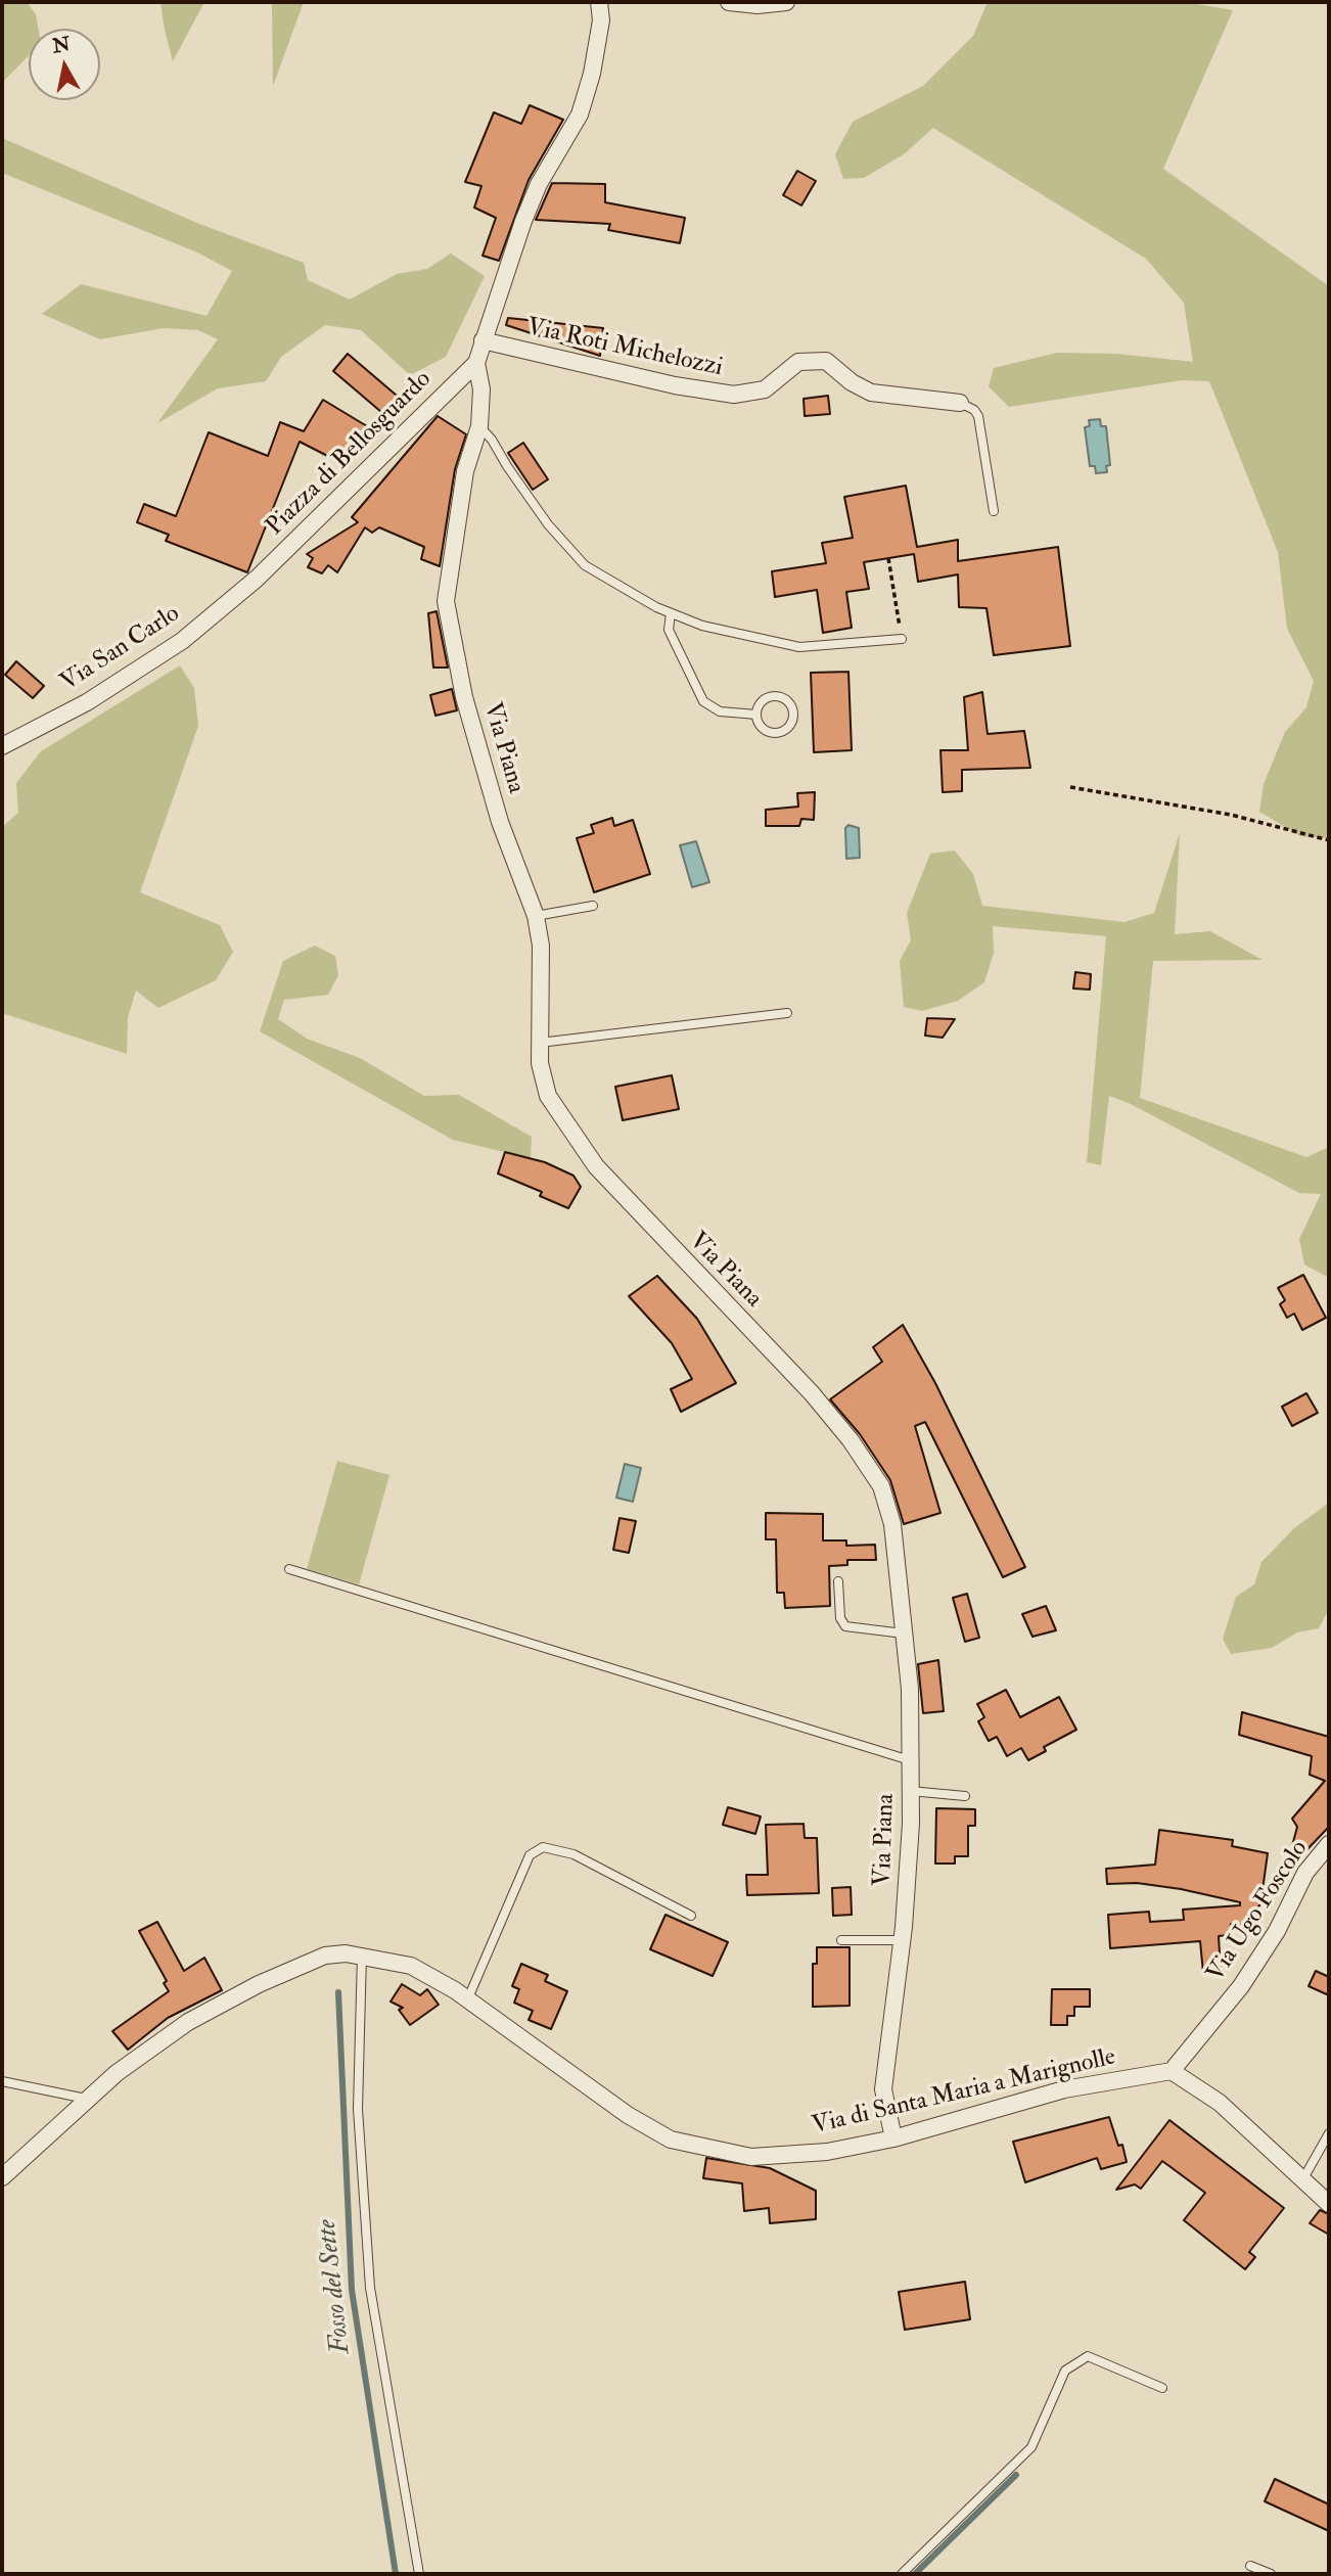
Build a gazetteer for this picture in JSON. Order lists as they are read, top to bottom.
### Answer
{
  "streets": {
    "street": [
      "Via Roti Michelozzi",
      "Piazza di Bellosguardo",
      "Via San Carlo",
      "Via Piana",
      "Via Ugo Foscolo",
      "Via di Santa Maria a Marignolle"
    ]
  },
  "crossings": [
    ["Piazza di Bellosguardo", "Via San Carlo"],
    ["Via Piana", "Via di Santa Maria a Marignolle"],
    ["Via Ugo Foscolo", "Via di Santa Maria a Marignolle"]
  ],
  "water": ["Fosso del Sette"],
  "north": "top"
}
